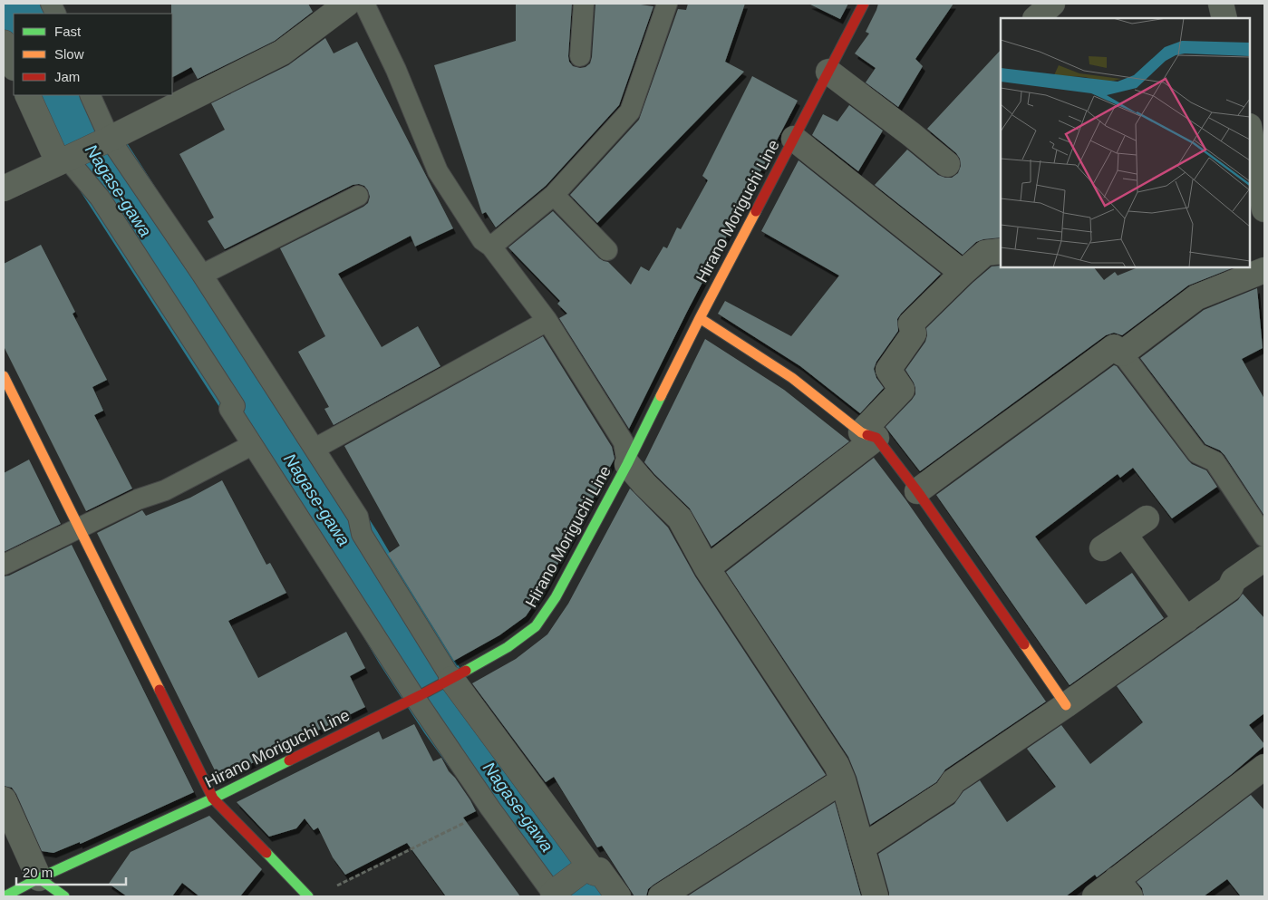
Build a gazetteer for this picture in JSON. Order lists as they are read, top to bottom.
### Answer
{
  "streets": {
    "main road": ["Hirano Moriguchi Line"]
  },
  "water": ["Nagase-gawa"],
  "legend": ["Fast", "Slow", "Jam"],
  "scale_bar": "20 m"
}
